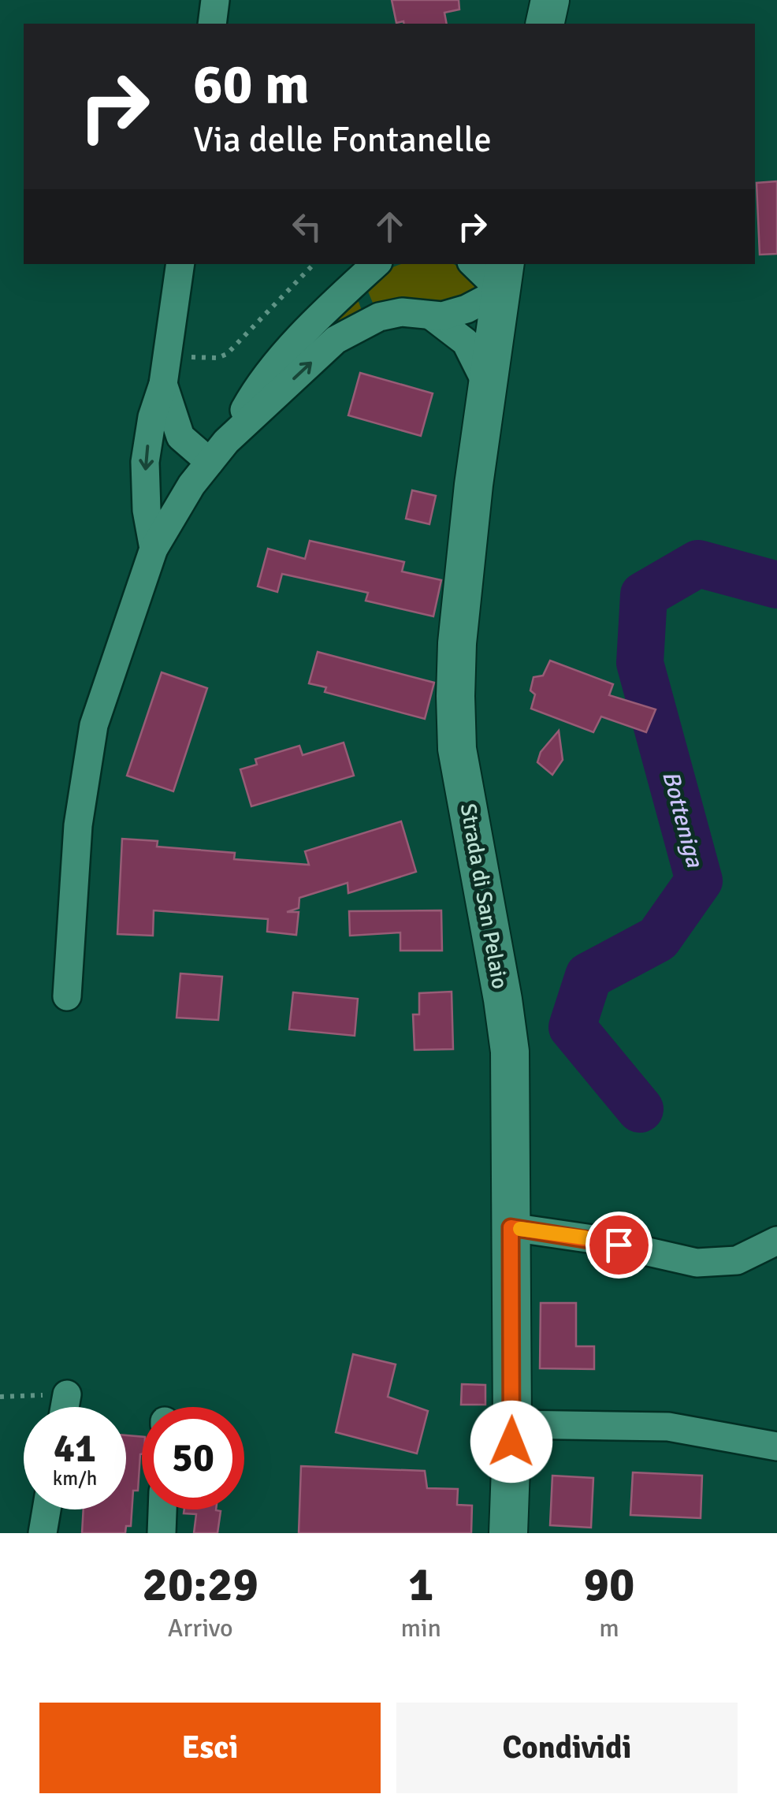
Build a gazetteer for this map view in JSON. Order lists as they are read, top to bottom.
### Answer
{
  "streets": {
    "main road": ["Strada di San Pelaio"]
  },
  "water": ["Botteniga"],
  "page": {
    "turn": ["60 m", "Via delle Fontanelle"],
    "speed": "41 km/h",
    "limit": "50",
    "eta": [
      "20:29",
      "Arrivo",
      "1",
      "min",
      "90",
      "m"
    ],
    "buttons": ["Esci", "Condividi"]
  }
}
